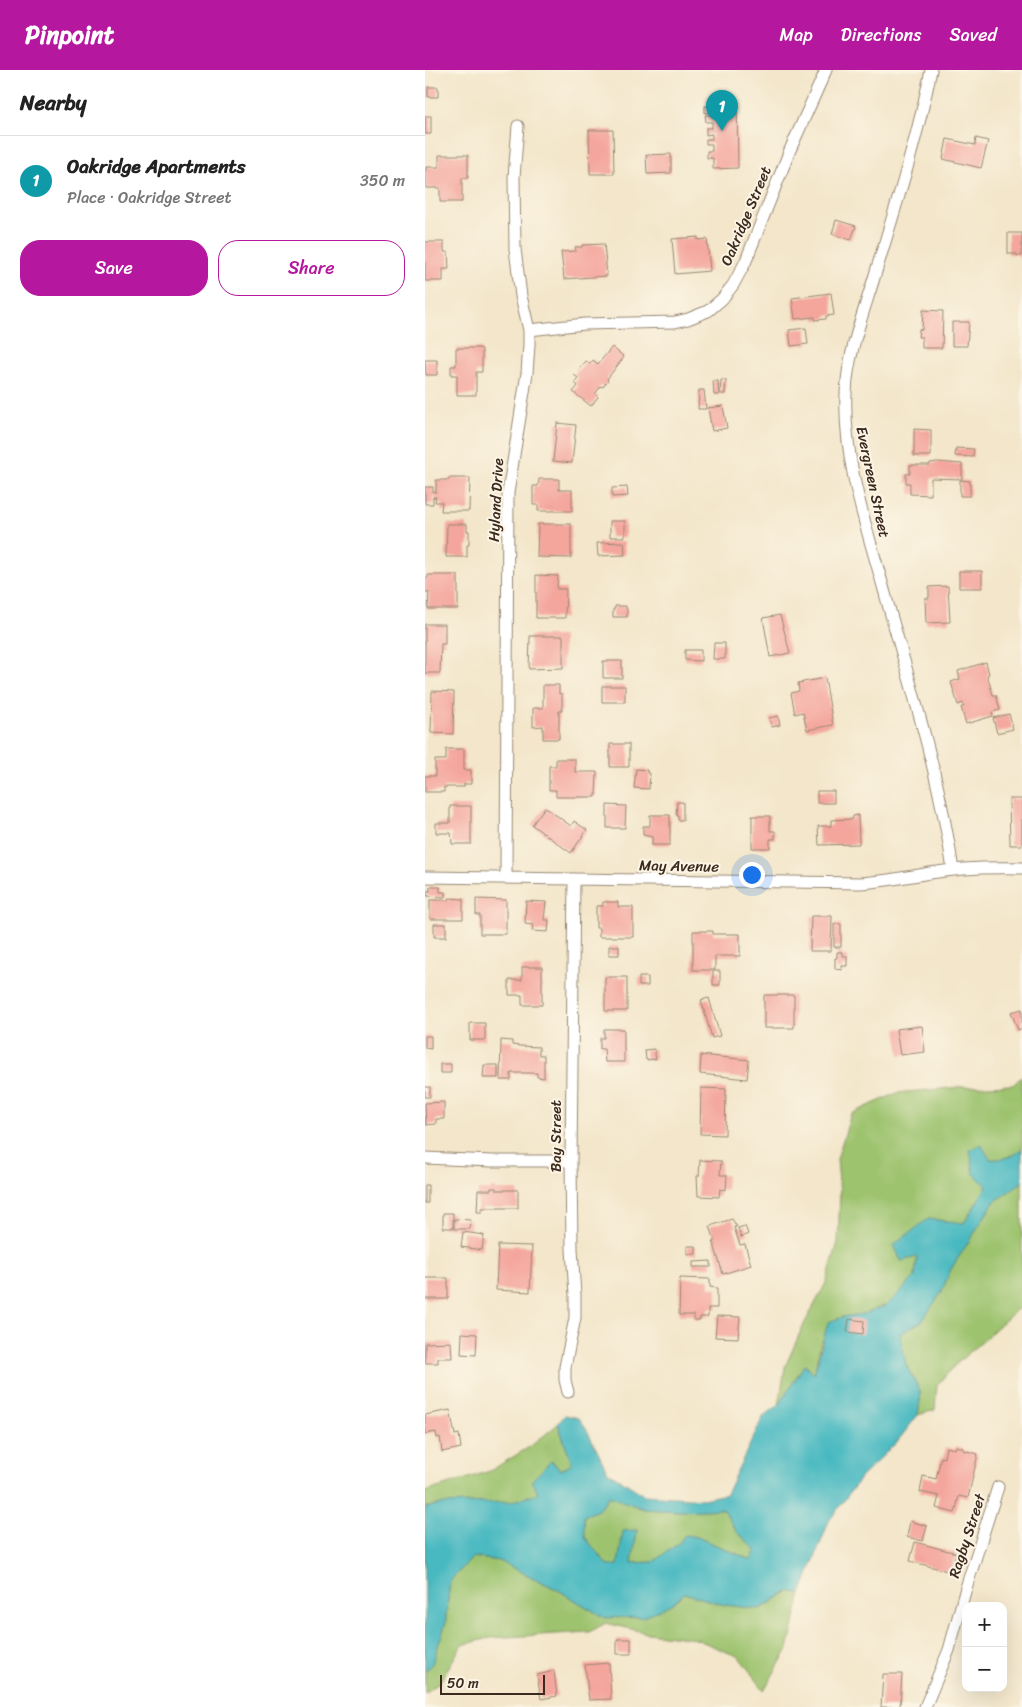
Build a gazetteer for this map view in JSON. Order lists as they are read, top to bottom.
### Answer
{
  "streets": {
    "street": [
      "Oakridge Street",
      "Evergreen Street",
      "Hyland Drive",
      "May Avenue",
      "Bay Street",
      "Ragby Street"
    ]
  },
  "crossings": [
    ["Oakridge Street", "Hyland Drive"],
    ["Evergreen Street", "May Avenue"],
    ["Hyland Drive", "May Avenue"],
    ["May Avenue", "Bay Street"]
  ],
  "scale_bar": "50 m",
  "page": {
    "header": "Pinpoint",
    "nav": ["Map", "Directions", "Saved"],
    "heading": "Nearby",
    "pins": "1",
    "list": [
      {
        "mark": "1",
        "name": "Oakridge Apartments",
        "note": "Place · Oakridge Street",
        "value": "350 m"
      }
    ],
    "buttons": ["Save", "Share"],
    "map_buttons": ["+", "−"],
    "scale": "50 m"
  }
}
